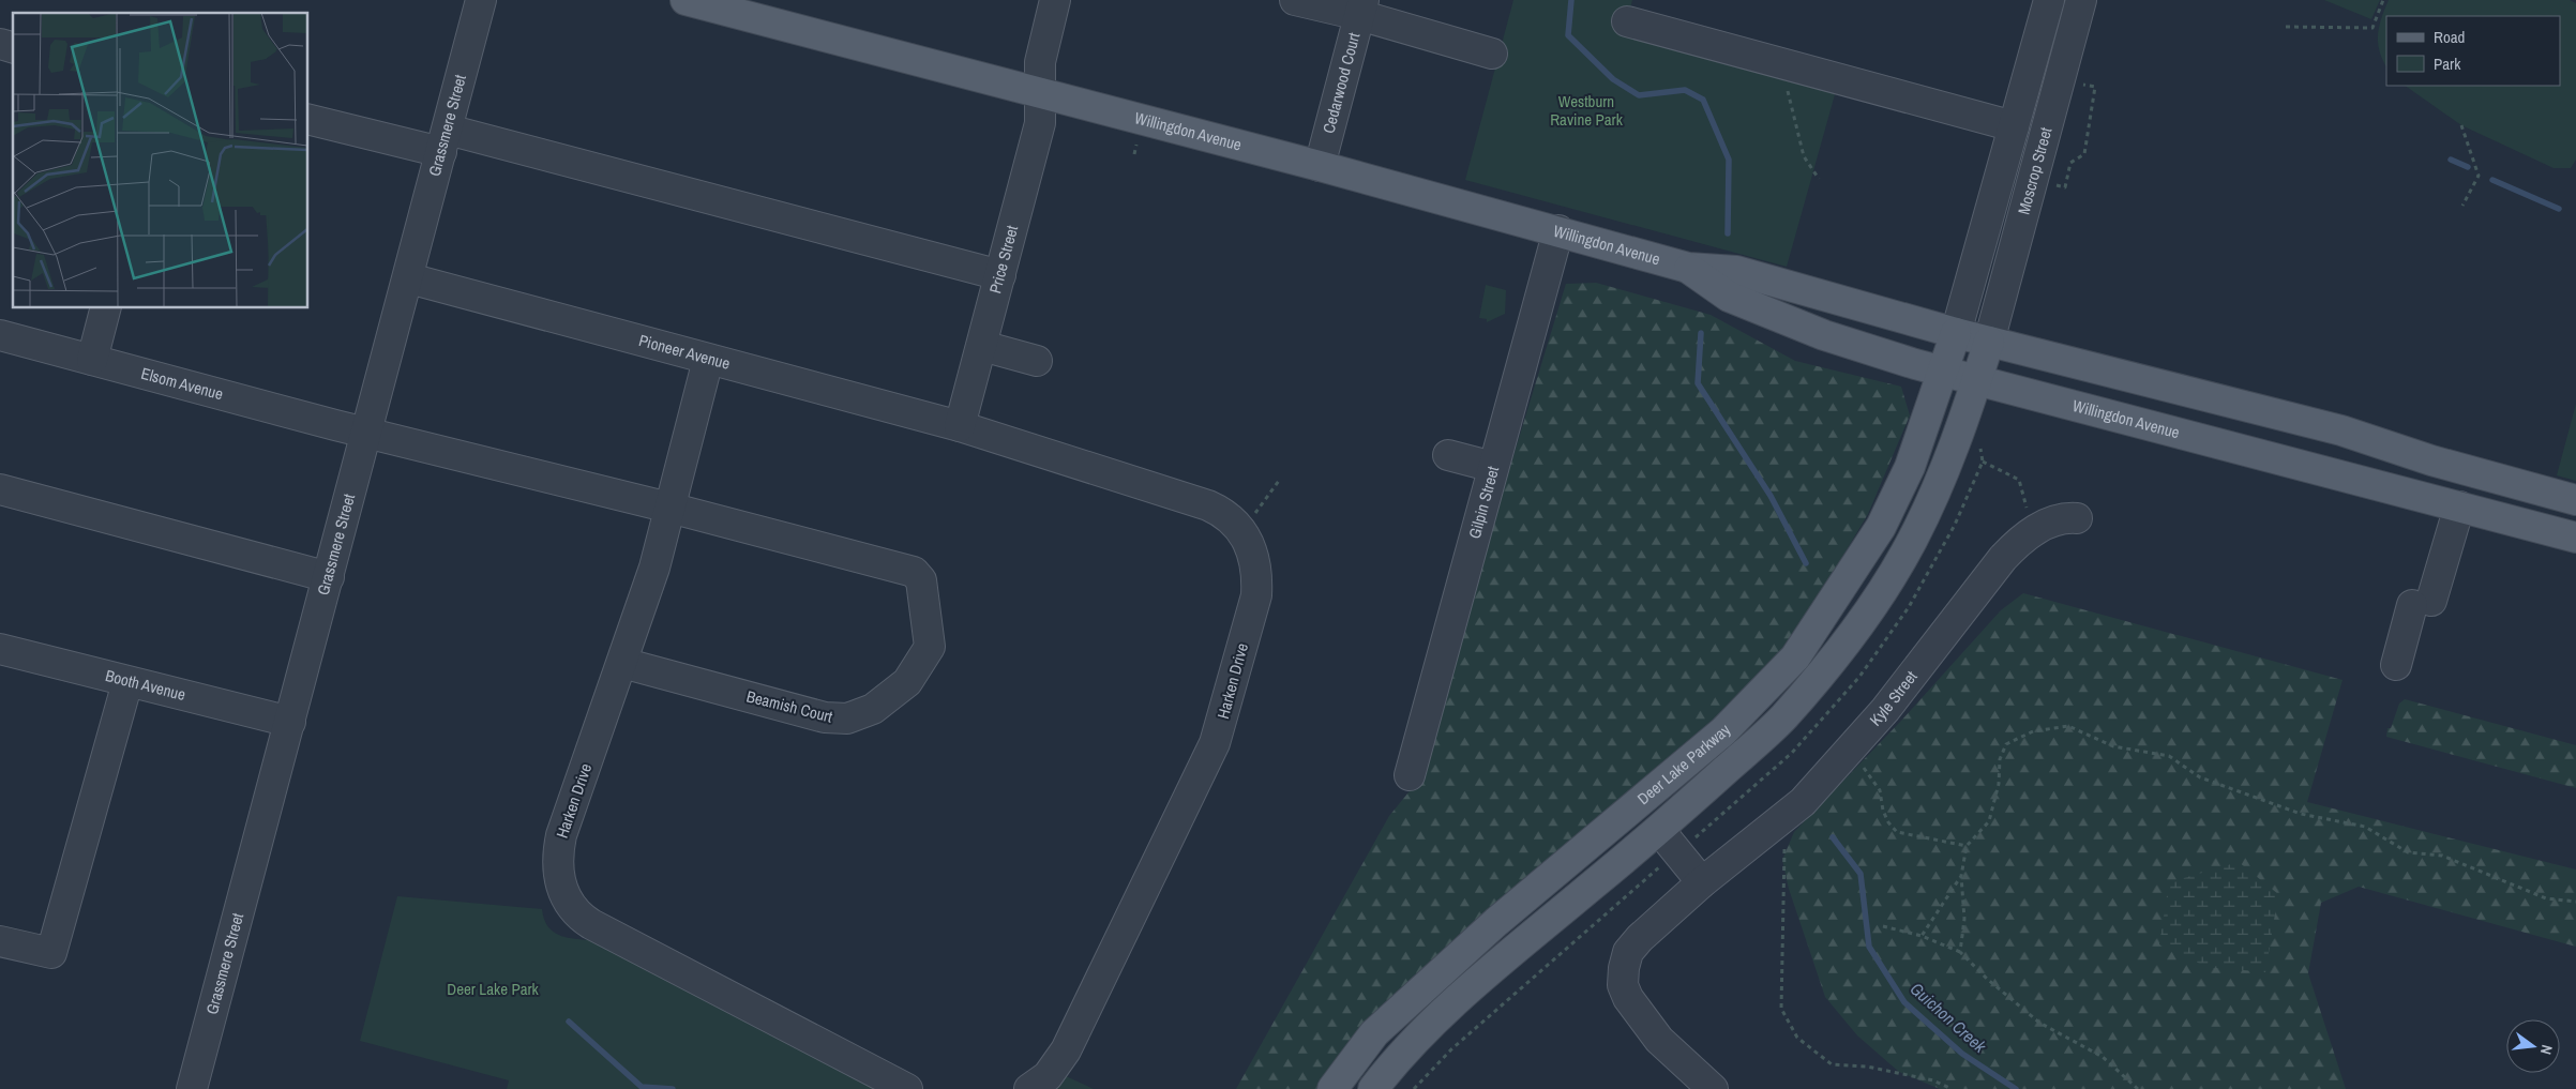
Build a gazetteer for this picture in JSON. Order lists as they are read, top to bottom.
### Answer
{
  "streets": {
    "main road": ["Willingdon Avenue", "Deer Lake Parkway"],
    "street": [
      "Cedarwood Court",
      "Grassmere Street",
      "Moscrop Street",
      "Price Street",
      "Pioneer Avenue",
      "Elsom Avenue",
      "Gilpin Street",
      "Harken Drive",
      "Booth Avenue",
      "Kyle Street",
      "Beamish Court"
    ]
  },
  "crossings": [
    ["Cedarwood Court", "Willingdon Avenue"],
    ["Grassmere Street", "Pioneer Avenue"],
    ["Grassmere Street", "Elsom Avenue"],
    ["Grassmere Street", "Booth Avenue"],
    ["Willingdon Avenue", "Moscrop Street"],
    ["Willingdon Avenue", "Price Street"],
    ["Willingdon Avenue", "Gilpin Street"],
    ["Willingdon Avenue", "Deer Lake Parkway"],
    ["Moscrop Street", "Deer Lake Parkway"],
    ["Price Street", "Pioneer Avenue"],
    ["Price Street", "Harken Drive"],
    ["Pioneer Avenue", "Harken Drive"],
    ["Elsom Avenue", "Harken Drive"],
    ["Elsom Avenue", "Beamish Court"],
    ["Harken Drive", "Beamish Court"]
  ],
  "water": ["Guichon Creek"],
  "parks": ["Westburn Ravine Park", "Deer Lake Park"],
  "legend": ["Road", "Park"],
  "north": "right"
}
